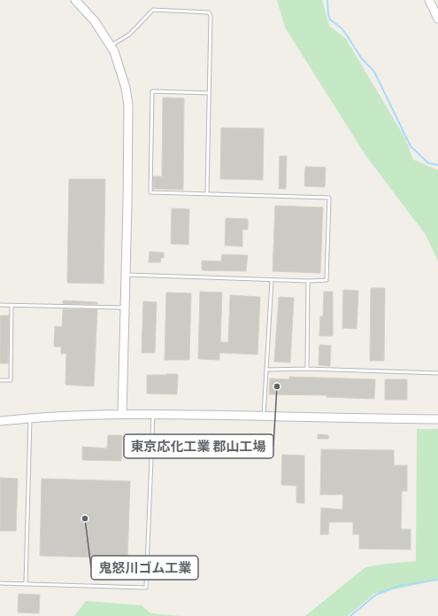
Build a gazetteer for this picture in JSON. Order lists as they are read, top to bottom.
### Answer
{
  "places": ["東京応化工業 郡山工場", "鬼怒川ゴム工業"]
}
